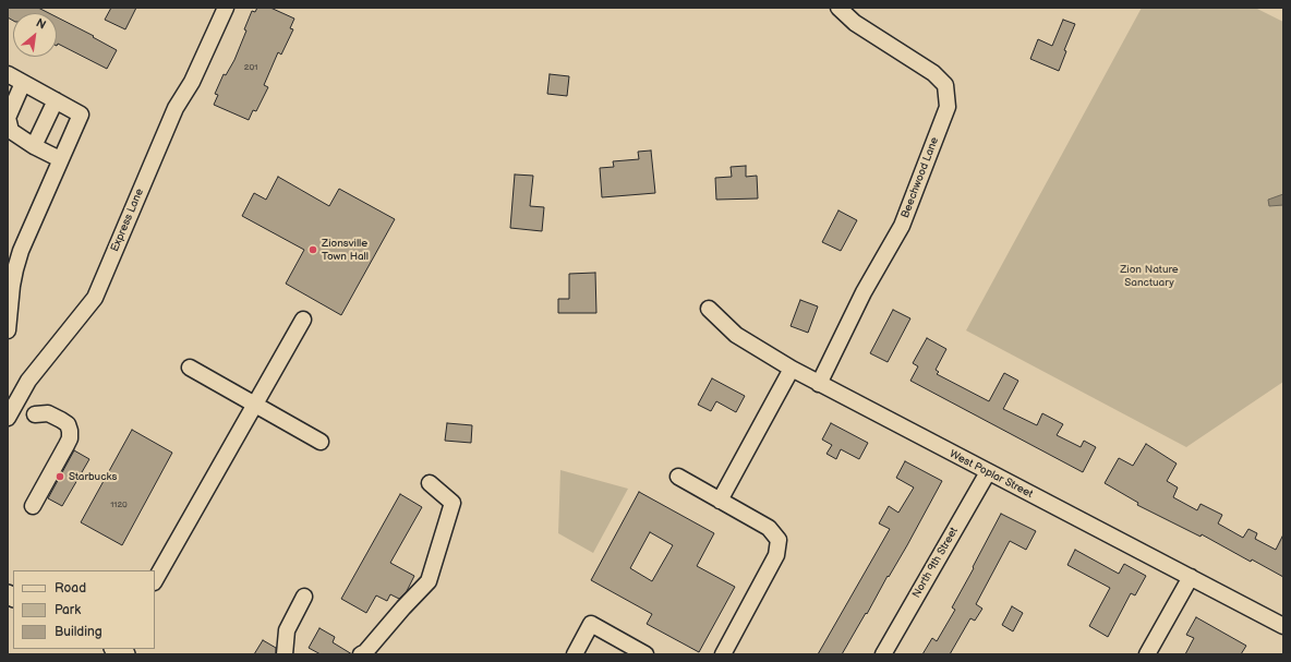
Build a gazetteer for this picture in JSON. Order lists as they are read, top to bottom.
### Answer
{
  "streets": {
    "street": [
      "Beechwood Lane",
      "Express Lane",
      "West Poplar Street",
      "North 9th Street"
    ]
  },
  "crossings": [
    ["Beechwood Lane", "West Poplar Street"],
    ["West Poplar Street", "North 9th Street"]
  ],
  "parks": ["Zion Nature Sanctuary"],
  "places": ["Zionsville Town Hall", "Starbucks"],
  "house_numbers": ["201", "1120"],
  "legend": ["Road", "Park", "Building"],
  "north": "top right"
}
